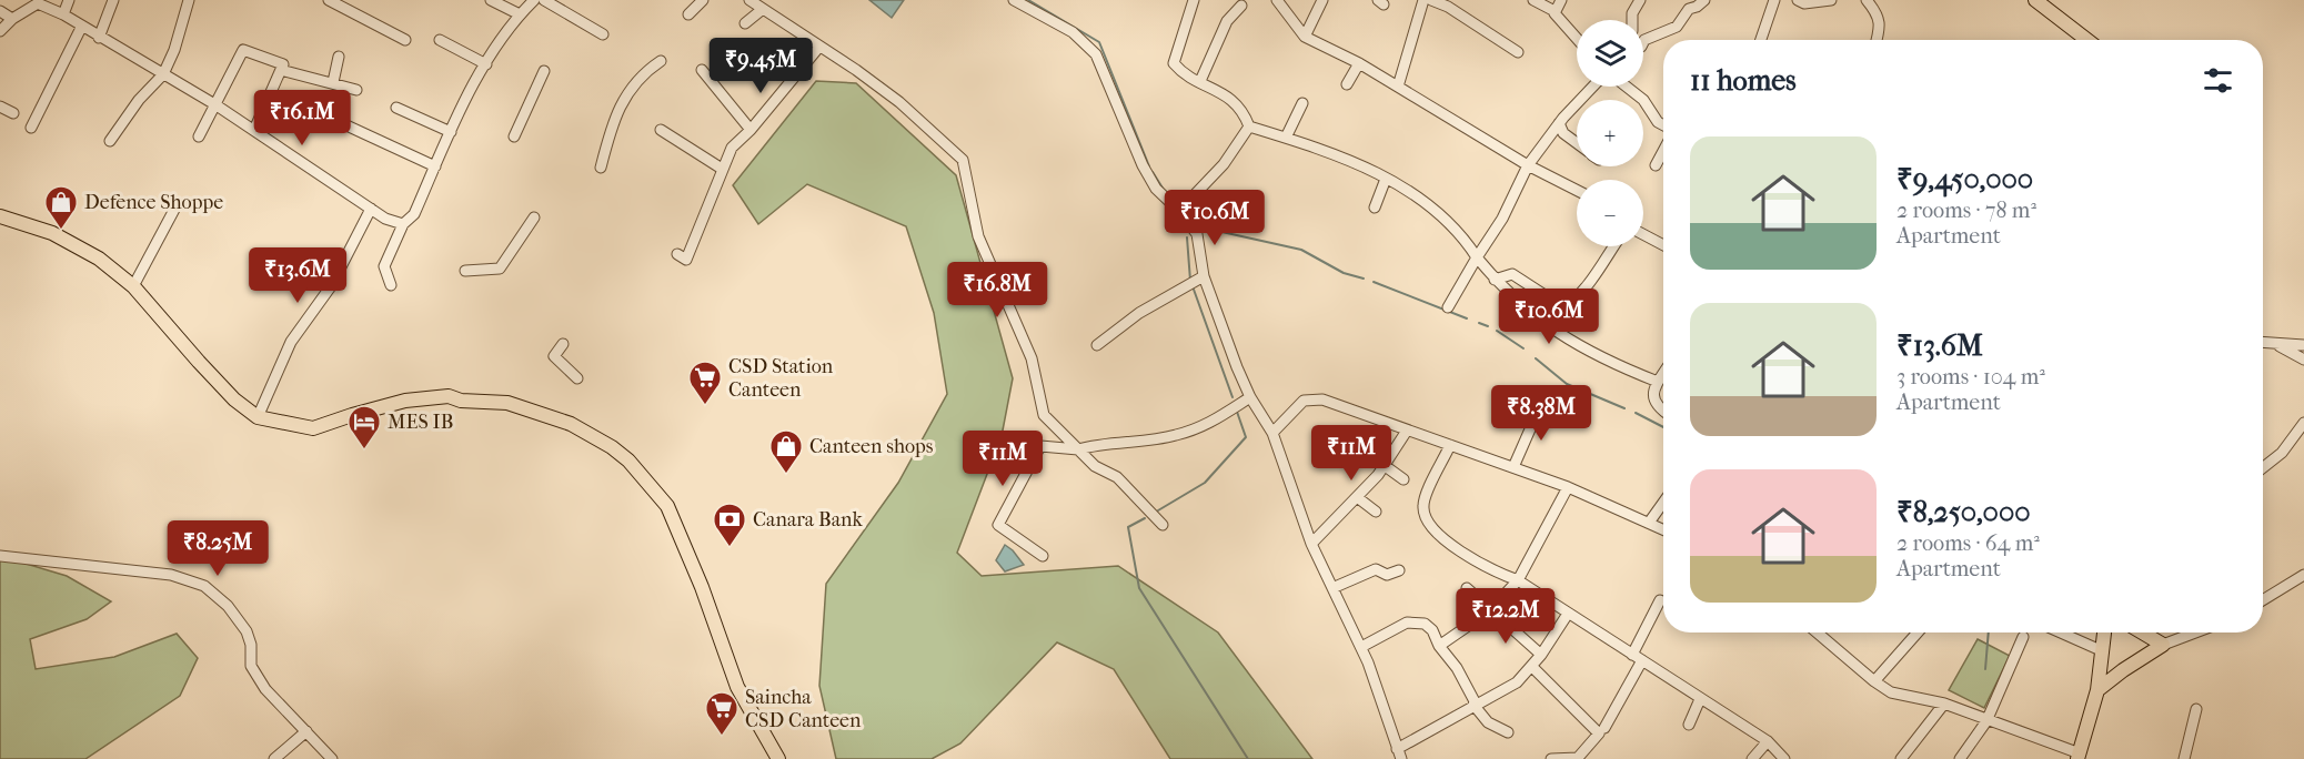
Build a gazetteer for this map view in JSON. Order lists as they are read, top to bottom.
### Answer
{
  "places": {
    "shop": ["Defence Shoppe", "Canteen shops"],
    "supermarket": ["CSD Station Canteen", "Saincha CSD Canteen"],
    "hotel": ["MES IB"],
    "bank": ["Canara Bank"]
  },
  "page": {
    "map_buttons": ["+", "−"],
    "price": [
      "₹9.45M",
      "₹16.1M",
      "₹10.6M",
      "₹13.6M",
      "₹16.8M",
      "₹10.6M",
      "₹8.38M",
      "₹11M",
      "₹11M",
      "₹8.25M",
      "₹12.2M"
    ],
    "heading": "11 homes",
    "list": [
      {
        "name": "₹9,450,000",
        "note": "2 rooms · 78 m² · Apartment"
      },
      {
        "name": "₹13.6M",
        "note": "3 rooms · 104 m² · Apartment"
      },
      {
        "name": "₹8,250,000",
        "note": "2 rooms · 64 m² · Apartment"
      }
    ]
  }
}
